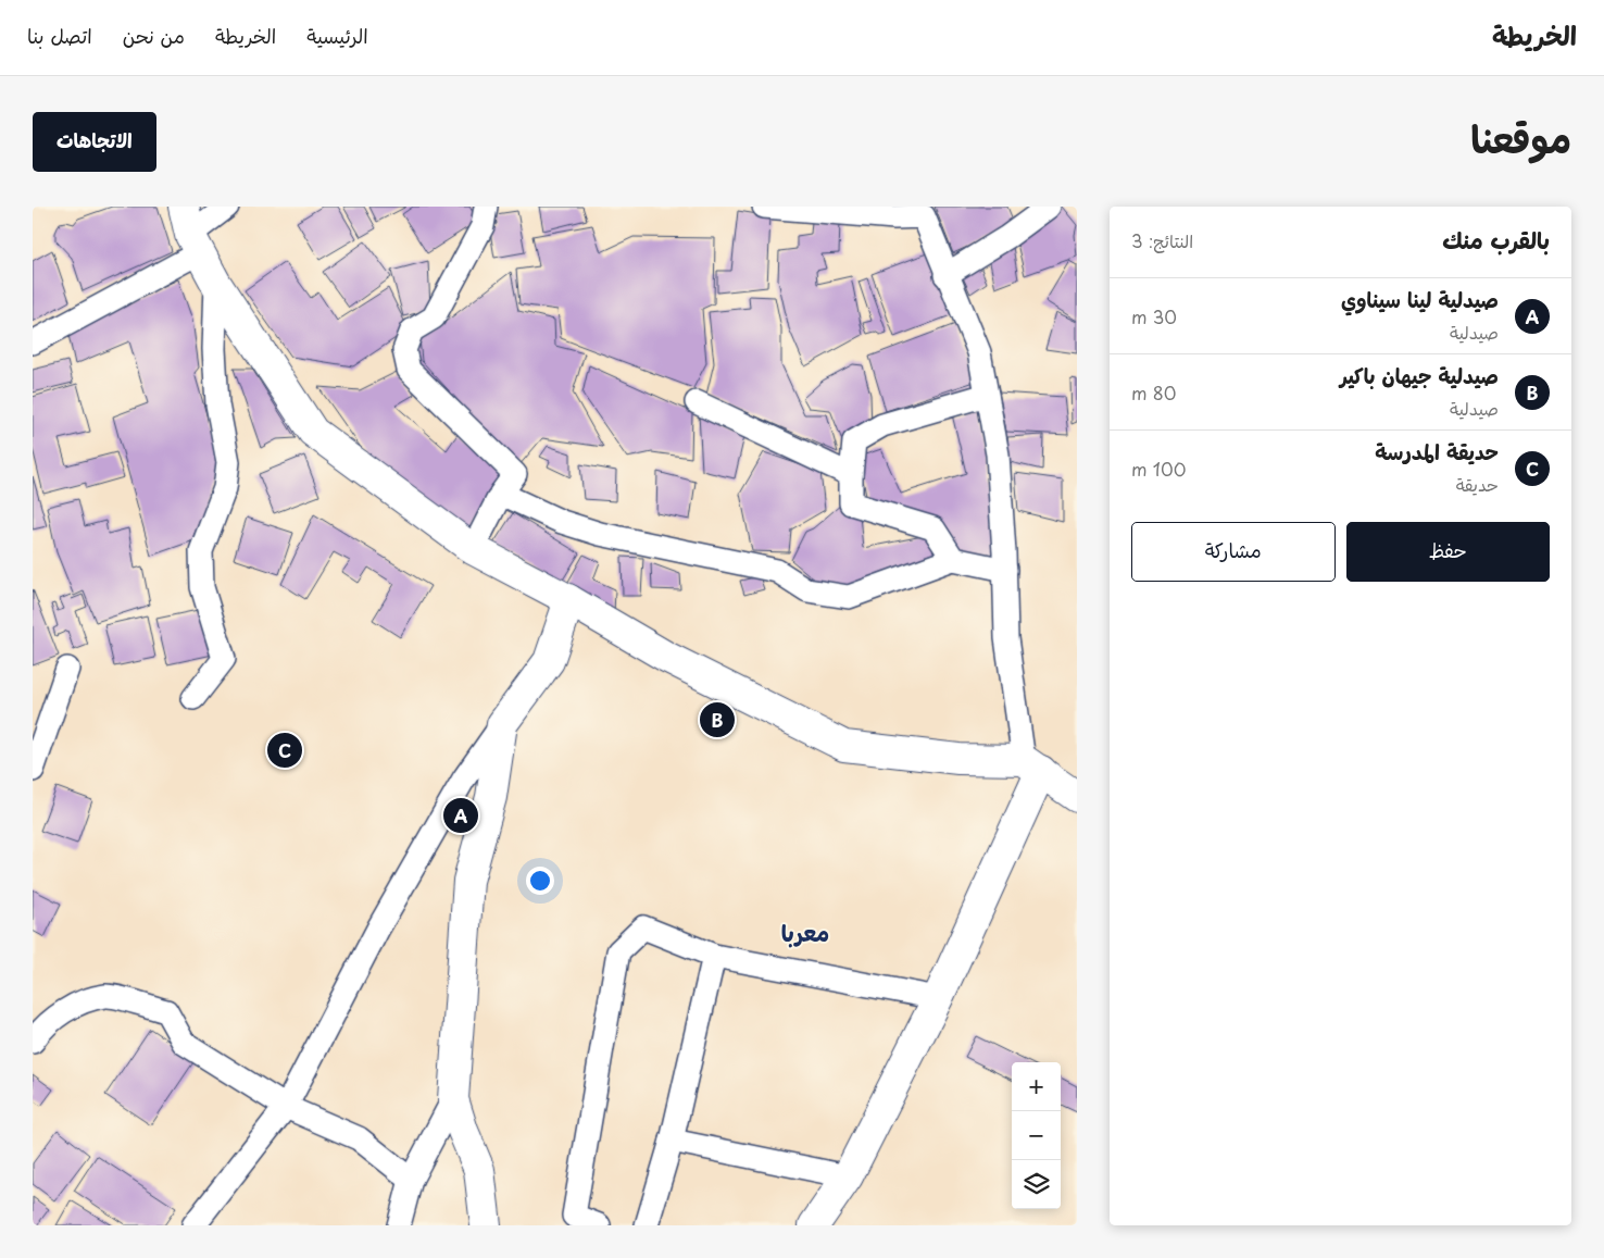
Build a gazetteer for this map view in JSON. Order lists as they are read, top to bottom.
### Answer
{
  "districts": ["معربا"],
  "page": {
    "header": "الخريطة",
    "nav": [
      "الرئيسية",
      "الخريطة",
      "من نحن",
      "اتصل بنا"
    ],
    "title": "موقعنا",
    "buttons": [
      "الاتجاهات",
      ["حفظ", "مشاركة"]
    ],
    "heading": ["بالقرب منك", "النتائج: 3"],
    "list": [
      {
        "mark": "A",
        "name": "صيدلية لينا سيناوي",
        "note": "صيدلية",
        "value": "30 m"
      },
      {
        "mark": "B",
        "name": "صيدلية جيهان باكير",
        "note": "صيدلية",
        "value": "80 m"
      },
      {
        "mark": "C",
        "name": "حديقة المدرسة",
        "note": "حديقة",
        "value": "100 m"
      }
    ],
    "pins": ["B", "C", "A"],
    "map_buttons": ["+", "−"]
  }
}
